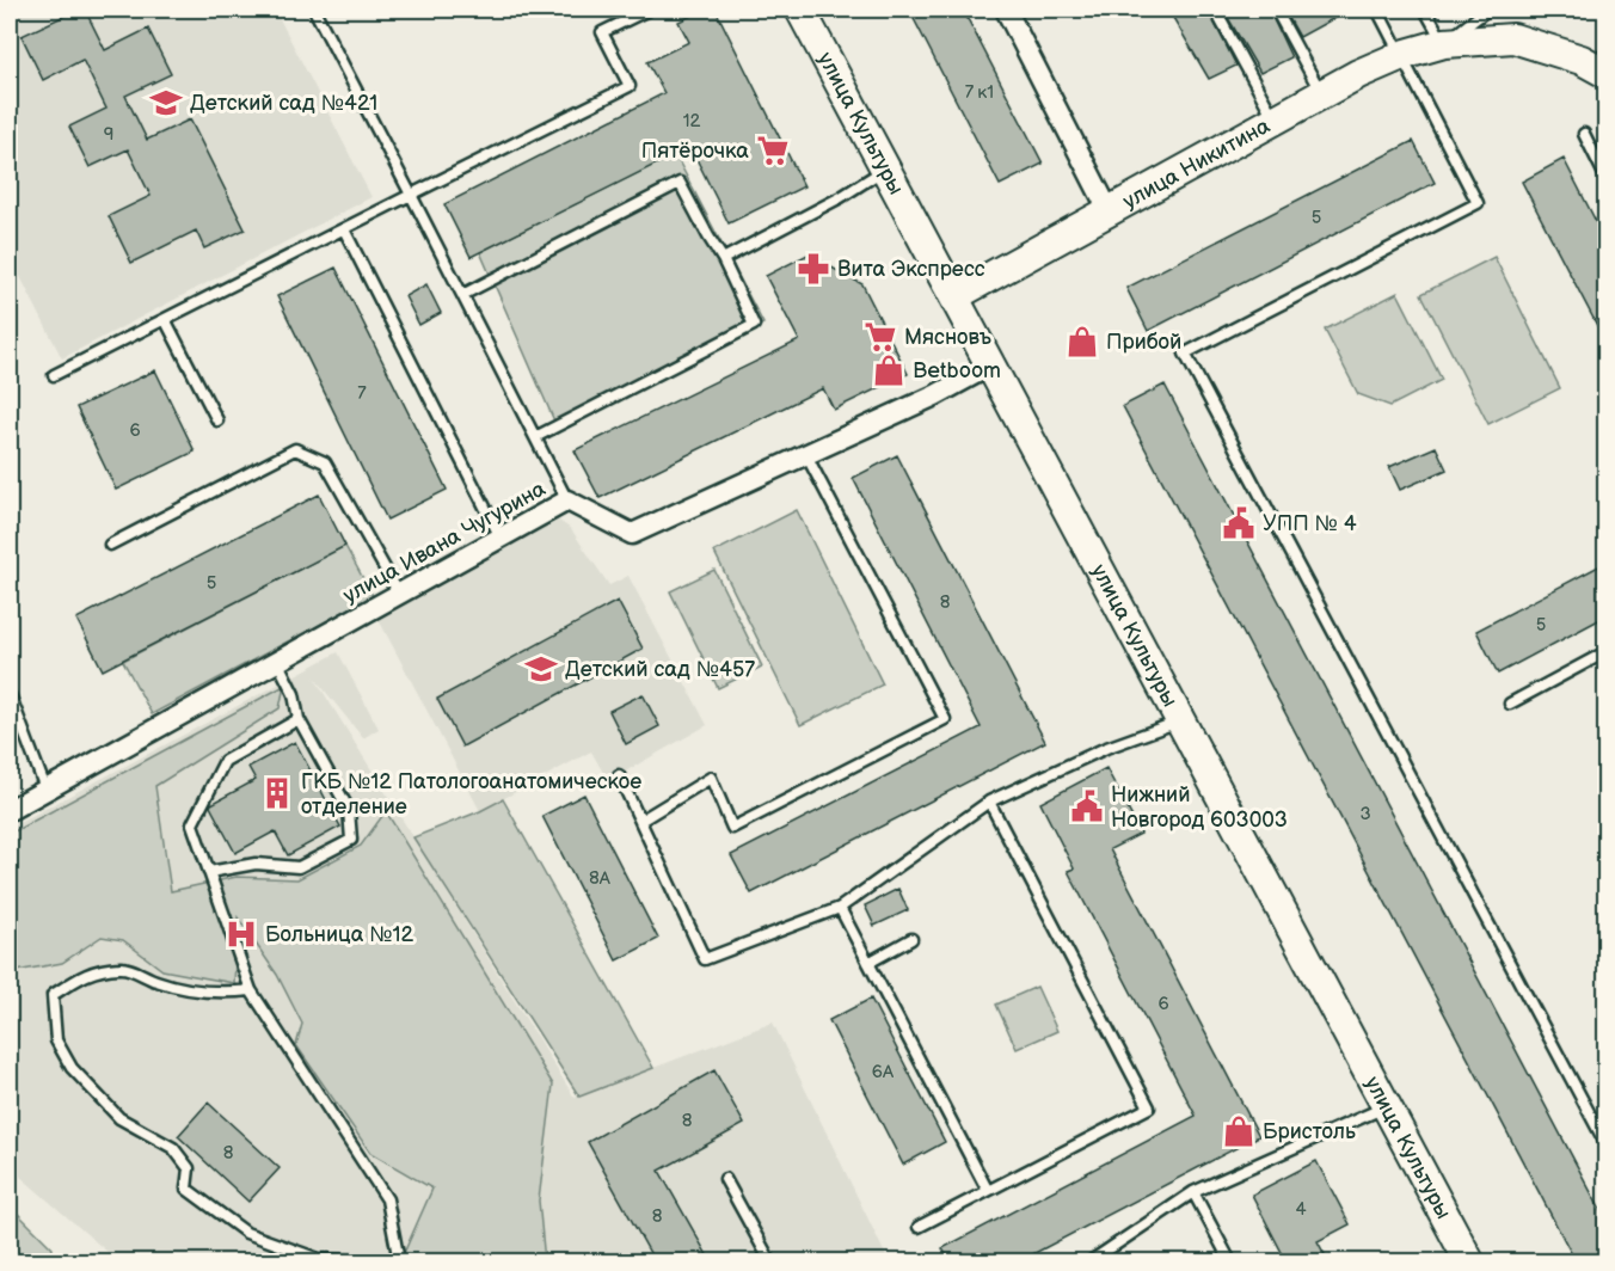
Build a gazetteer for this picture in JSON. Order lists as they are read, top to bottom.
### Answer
{
  "streets": {
    "main road": ["улица Культуры", "улица Никитина"],
    "street": ["улица Ивана Чугурина"]
  },
  "crossings": [
    ["улица Культуры", "улица Никитина"],
    ["улица Культуры", "улица Ивана Чугурина"]
  ],
  "places": {
    "school or university": ["Детский сад №421", "Детский сад №457"],
    "supermarket": ["Пятёрочка", "Мясновъ"],
    "pharmacy": ["Вита Экспресс"],
    "shop": ["Прибой", "Betboom", "Бристоль"],
    "public building": ["УПП № 4", "Нижний Новгород 603003"],
    "building": ["ГКБ №12 Патологоанатомическое отделение"],
    "hospital": ["Больница №12"]
  },
  "house_numbers": [
    "7 к1",
    "12",
    "9",
    "5",
    "7",
    "6",
    "5",
    "8",
    "5",
    "3",
    "8А",
    "6",
    "6А",
    "8",
    "8",
    "4",
    "8"
  ]
}
